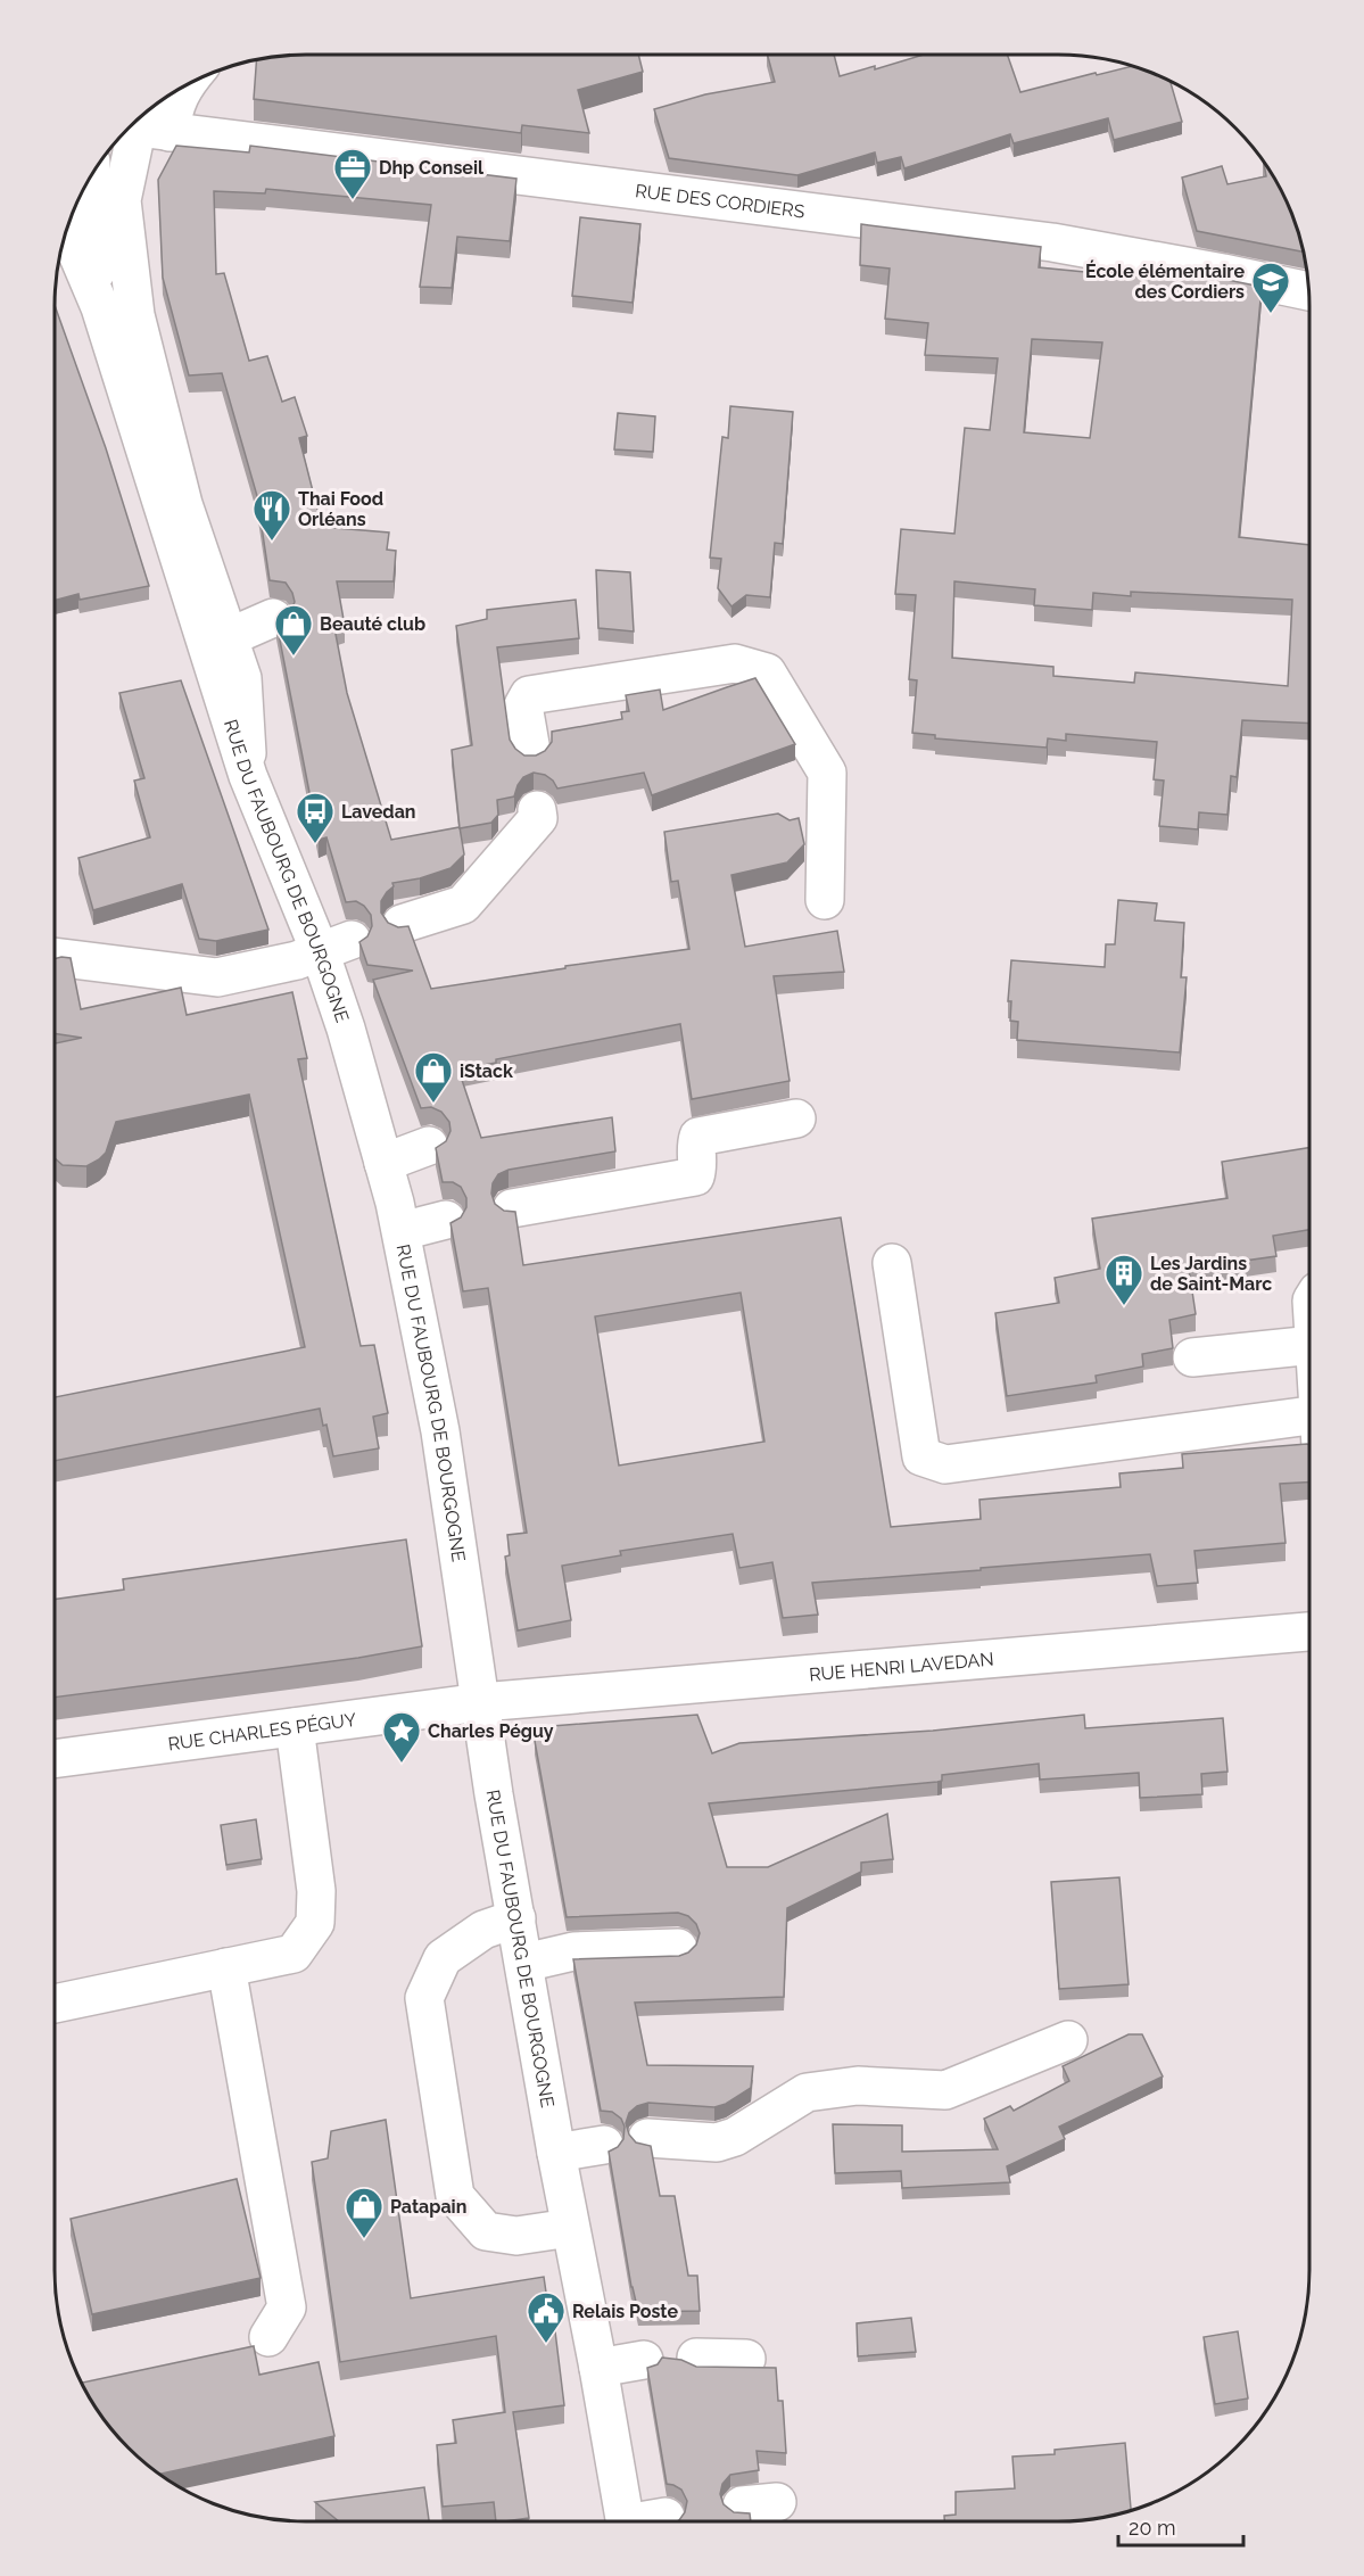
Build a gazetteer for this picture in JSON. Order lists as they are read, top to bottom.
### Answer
{
  "streets": {
    "main road": [
      "RUE DES CORDIERS",
      "RUE DU FAUBOURG DE BOURGOGNE",
      "RUE HENRI LAVEDAN",
      "RUE CHARLES PÉGUY"
    ]
  },
  "crossings": [
    ["RUE DU FAUBOURG DE BOURGOGNE", "RUE HENRI LAVEDAN"],
    ["RUE DU FAUBOURG DE BOURGOGNE", "RUE CHARLES PÉGUY"],
    ["RUE HENRI LAVEDAN", "RUE CHARLES PÉGUY"]
  ],
  "places": {
    "office": ["Dhp Conseil"],
    "school or university": ["École élémentaire des Cordiers"],
    "restaurant": ["Thai Food Orléans"],
    "shop": ["Beauté club", "iStack", "Patapain"],
    "bus stop": ["Lavedan"],
    "building": ["Les Jardins de Saint-Marc"],
    "place": ["Charles Péguy"],
    "public building": ["Relais Poste"]
  },
  "scale_bar": "20 m"
}
